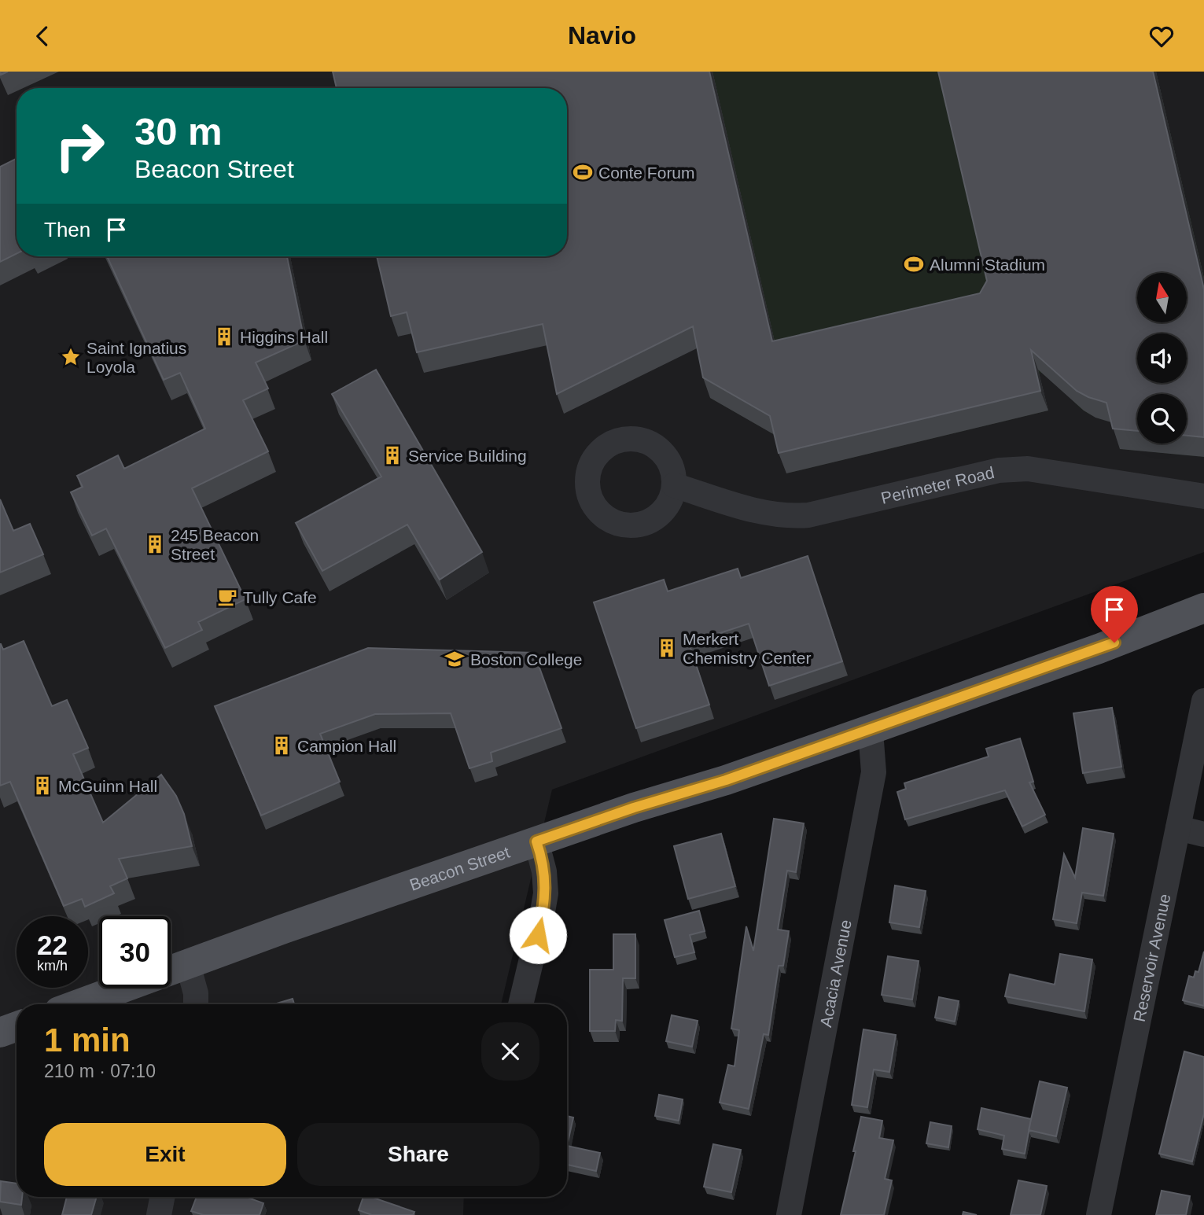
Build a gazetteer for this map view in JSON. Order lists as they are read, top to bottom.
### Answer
{
  "streets": {
    "main road": ["Beacon Street"],
    "street": ["Perimeter Road", "Reservoir Avenue", "Acacia Avenue"]
  },
  "crossings": [
    ["Beacon Street", "Acacia Avenue"]
  ],
  "places": {
    "sports": ["Conte Forum", "Alumni Stadium"],
    "building": [
      "Higgins Hall",
      "Service Building",
      "245 Beacon Street",
      "Merkert Chemistry Center",
      "Campion Hall",
      "McGuinn Hall"
    ],
    "place": ["Saint Ignatius Loyola"],
    "cafe": ["Tully Cafe"],
    "school or university": ["Boston College"]
  },
  "north": "top",
  "page": {
    "header": "Navio",
    "turn": ["30 m", "Beacon Street"],
    "then": "Then",
    "speed": "22 km/h",
    "limit": "30",
    "heading": ["1 min", "210 m · 07:10"],
    "buttons": ["Exit", "Share"]
  }
}
